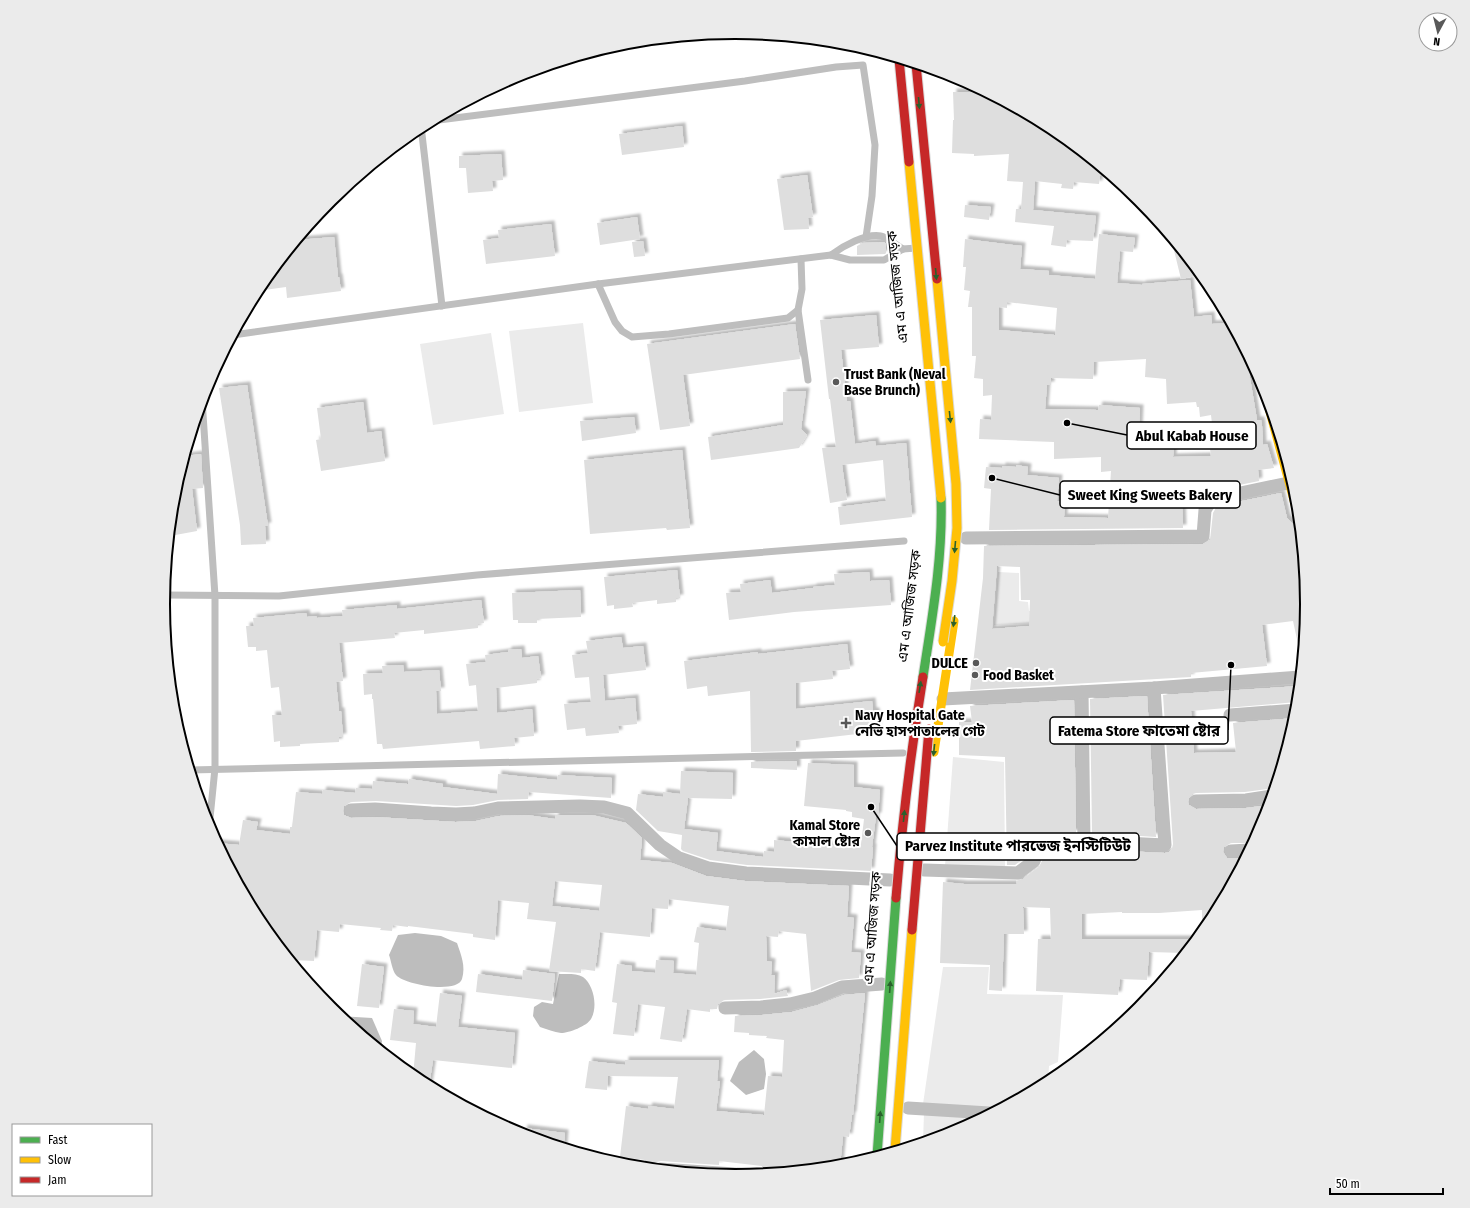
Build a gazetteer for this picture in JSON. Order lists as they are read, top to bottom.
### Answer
{
  "streets": {
    "main road": ["এম এ আজিজ সড়ক"]
  },
  "places": {
    "other": [
      "Trust Bank (Neval Base Brunch)",
      "Abul Kabab House",
      "Sweet King Sweets Bakery",
      "DULCE",
      "Fatema Store ফাতেমা ষ্টোর",
      "Food Basket",
      "Parvez Institute পারভেজ ইনস্টিটিউট",
      "Kamal Store কামাল ষ্টোর"
    ],
    "health": ["Navy Hospital Gate নেভি হাসপাতালের গেট"]
  },
  "legend": ["Fast", "Slow", "Jam"],
  "scale_bar": "50 m",
  "north": "bottom"
}
